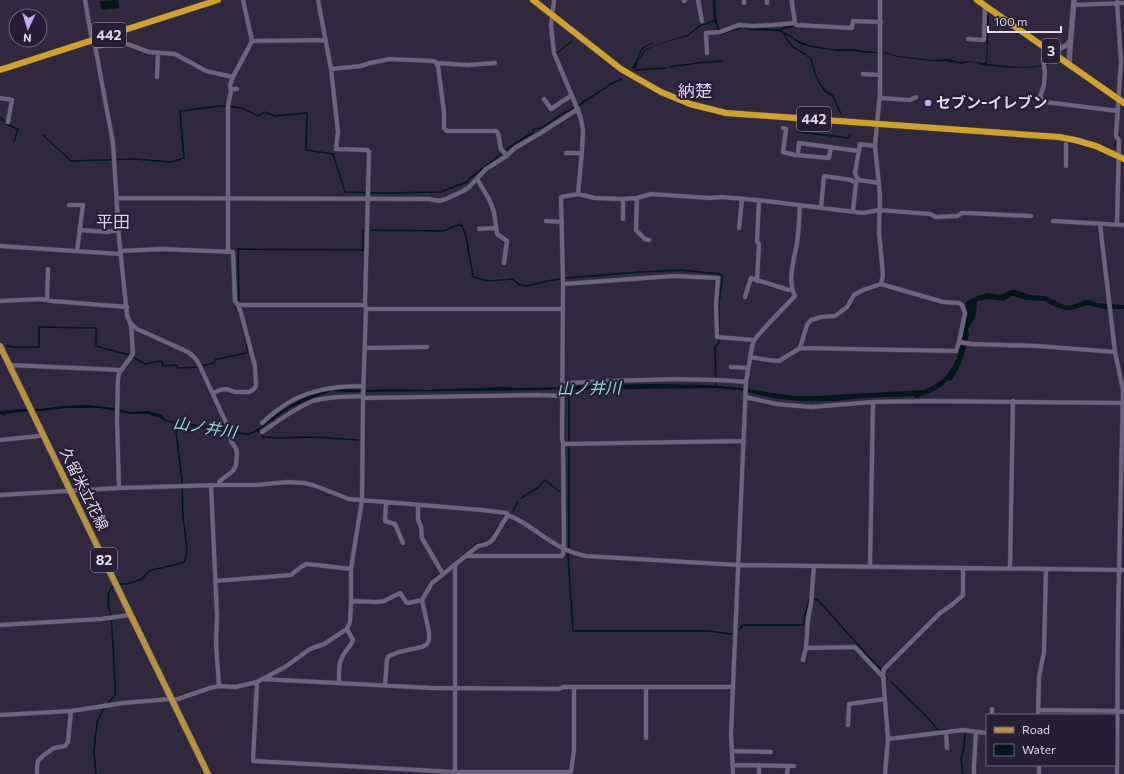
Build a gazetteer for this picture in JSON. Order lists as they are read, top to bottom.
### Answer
{
  "streets": {
    "highway": ["442", "3"],
    "main road": ["久留米立花線", "82"]
  },
  "districts": ["納楚", "平田"],
  "water": ["山ノ井川"],
  "places": ["セブン-イレブン"],
  "legend": ["Road", "Water"],
  "scale_bar": "100 m",
  "north": "bottom"
}
